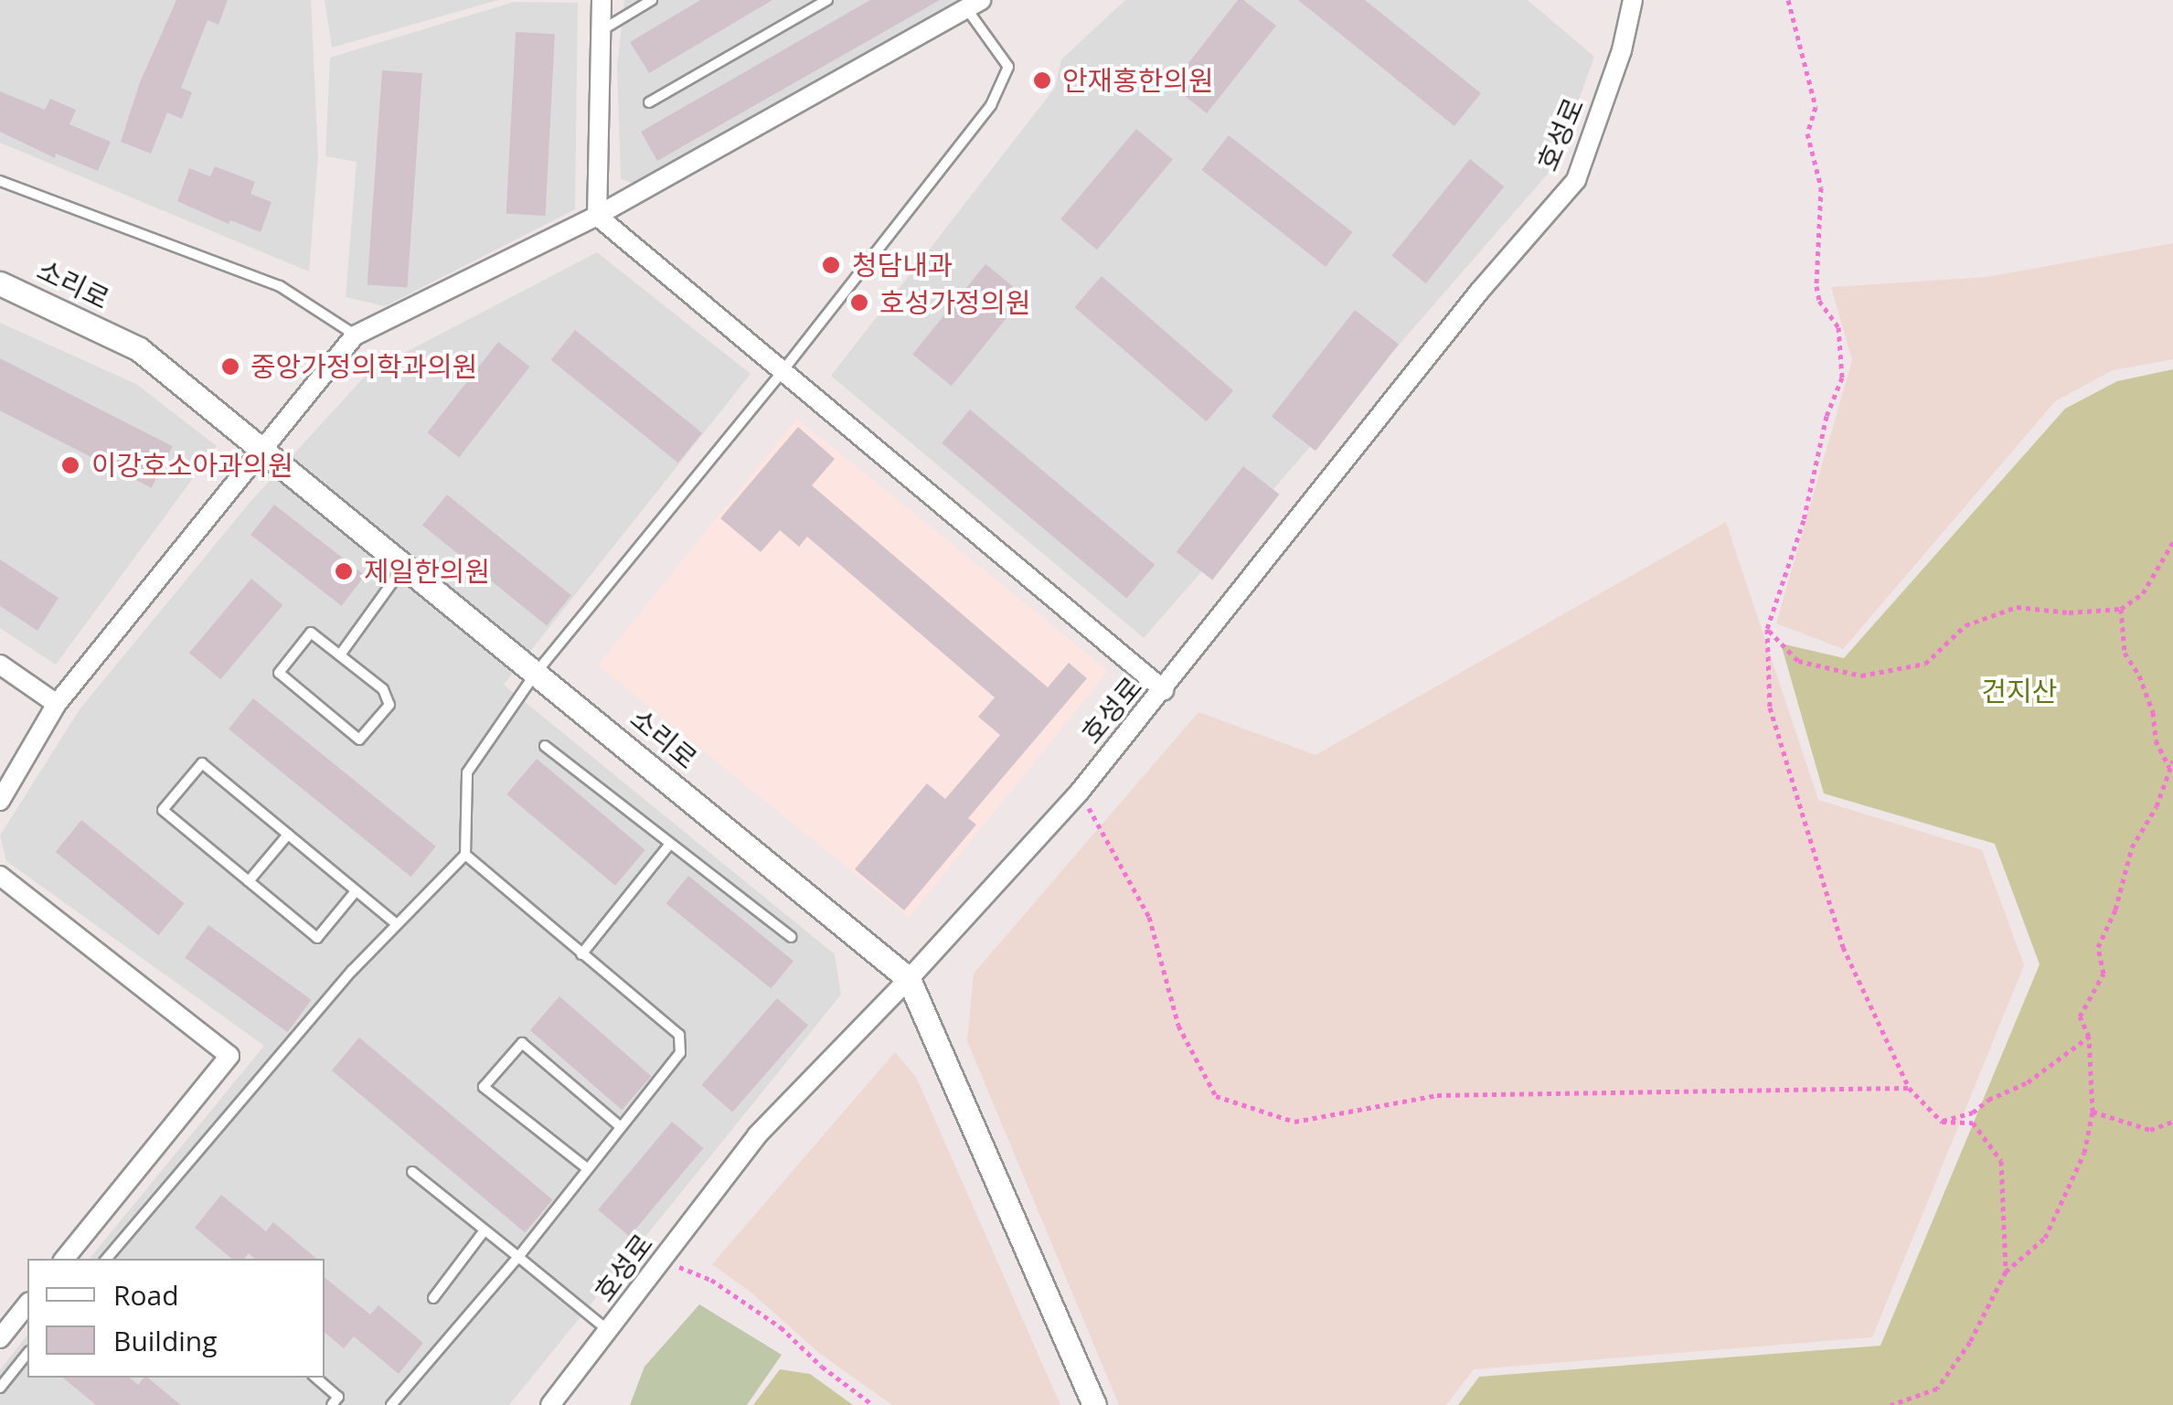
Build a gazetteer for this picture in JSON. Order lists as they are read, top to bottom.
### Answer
{
  "streets": {
    "street": ["호성로", "소리로"]
  },
  "crossings": [
    ["호성로", "소리로"]
  ],
  "parks": ["건지산"],
  "places": [
    "안재홍한의원",
    "청담내과",
    "호성가정의원",
    "중앙가정의학과의원",
    "이강호소아과의원",
    "제일한의원"
  ],
  "legend": ["Road", "Building"]
}
